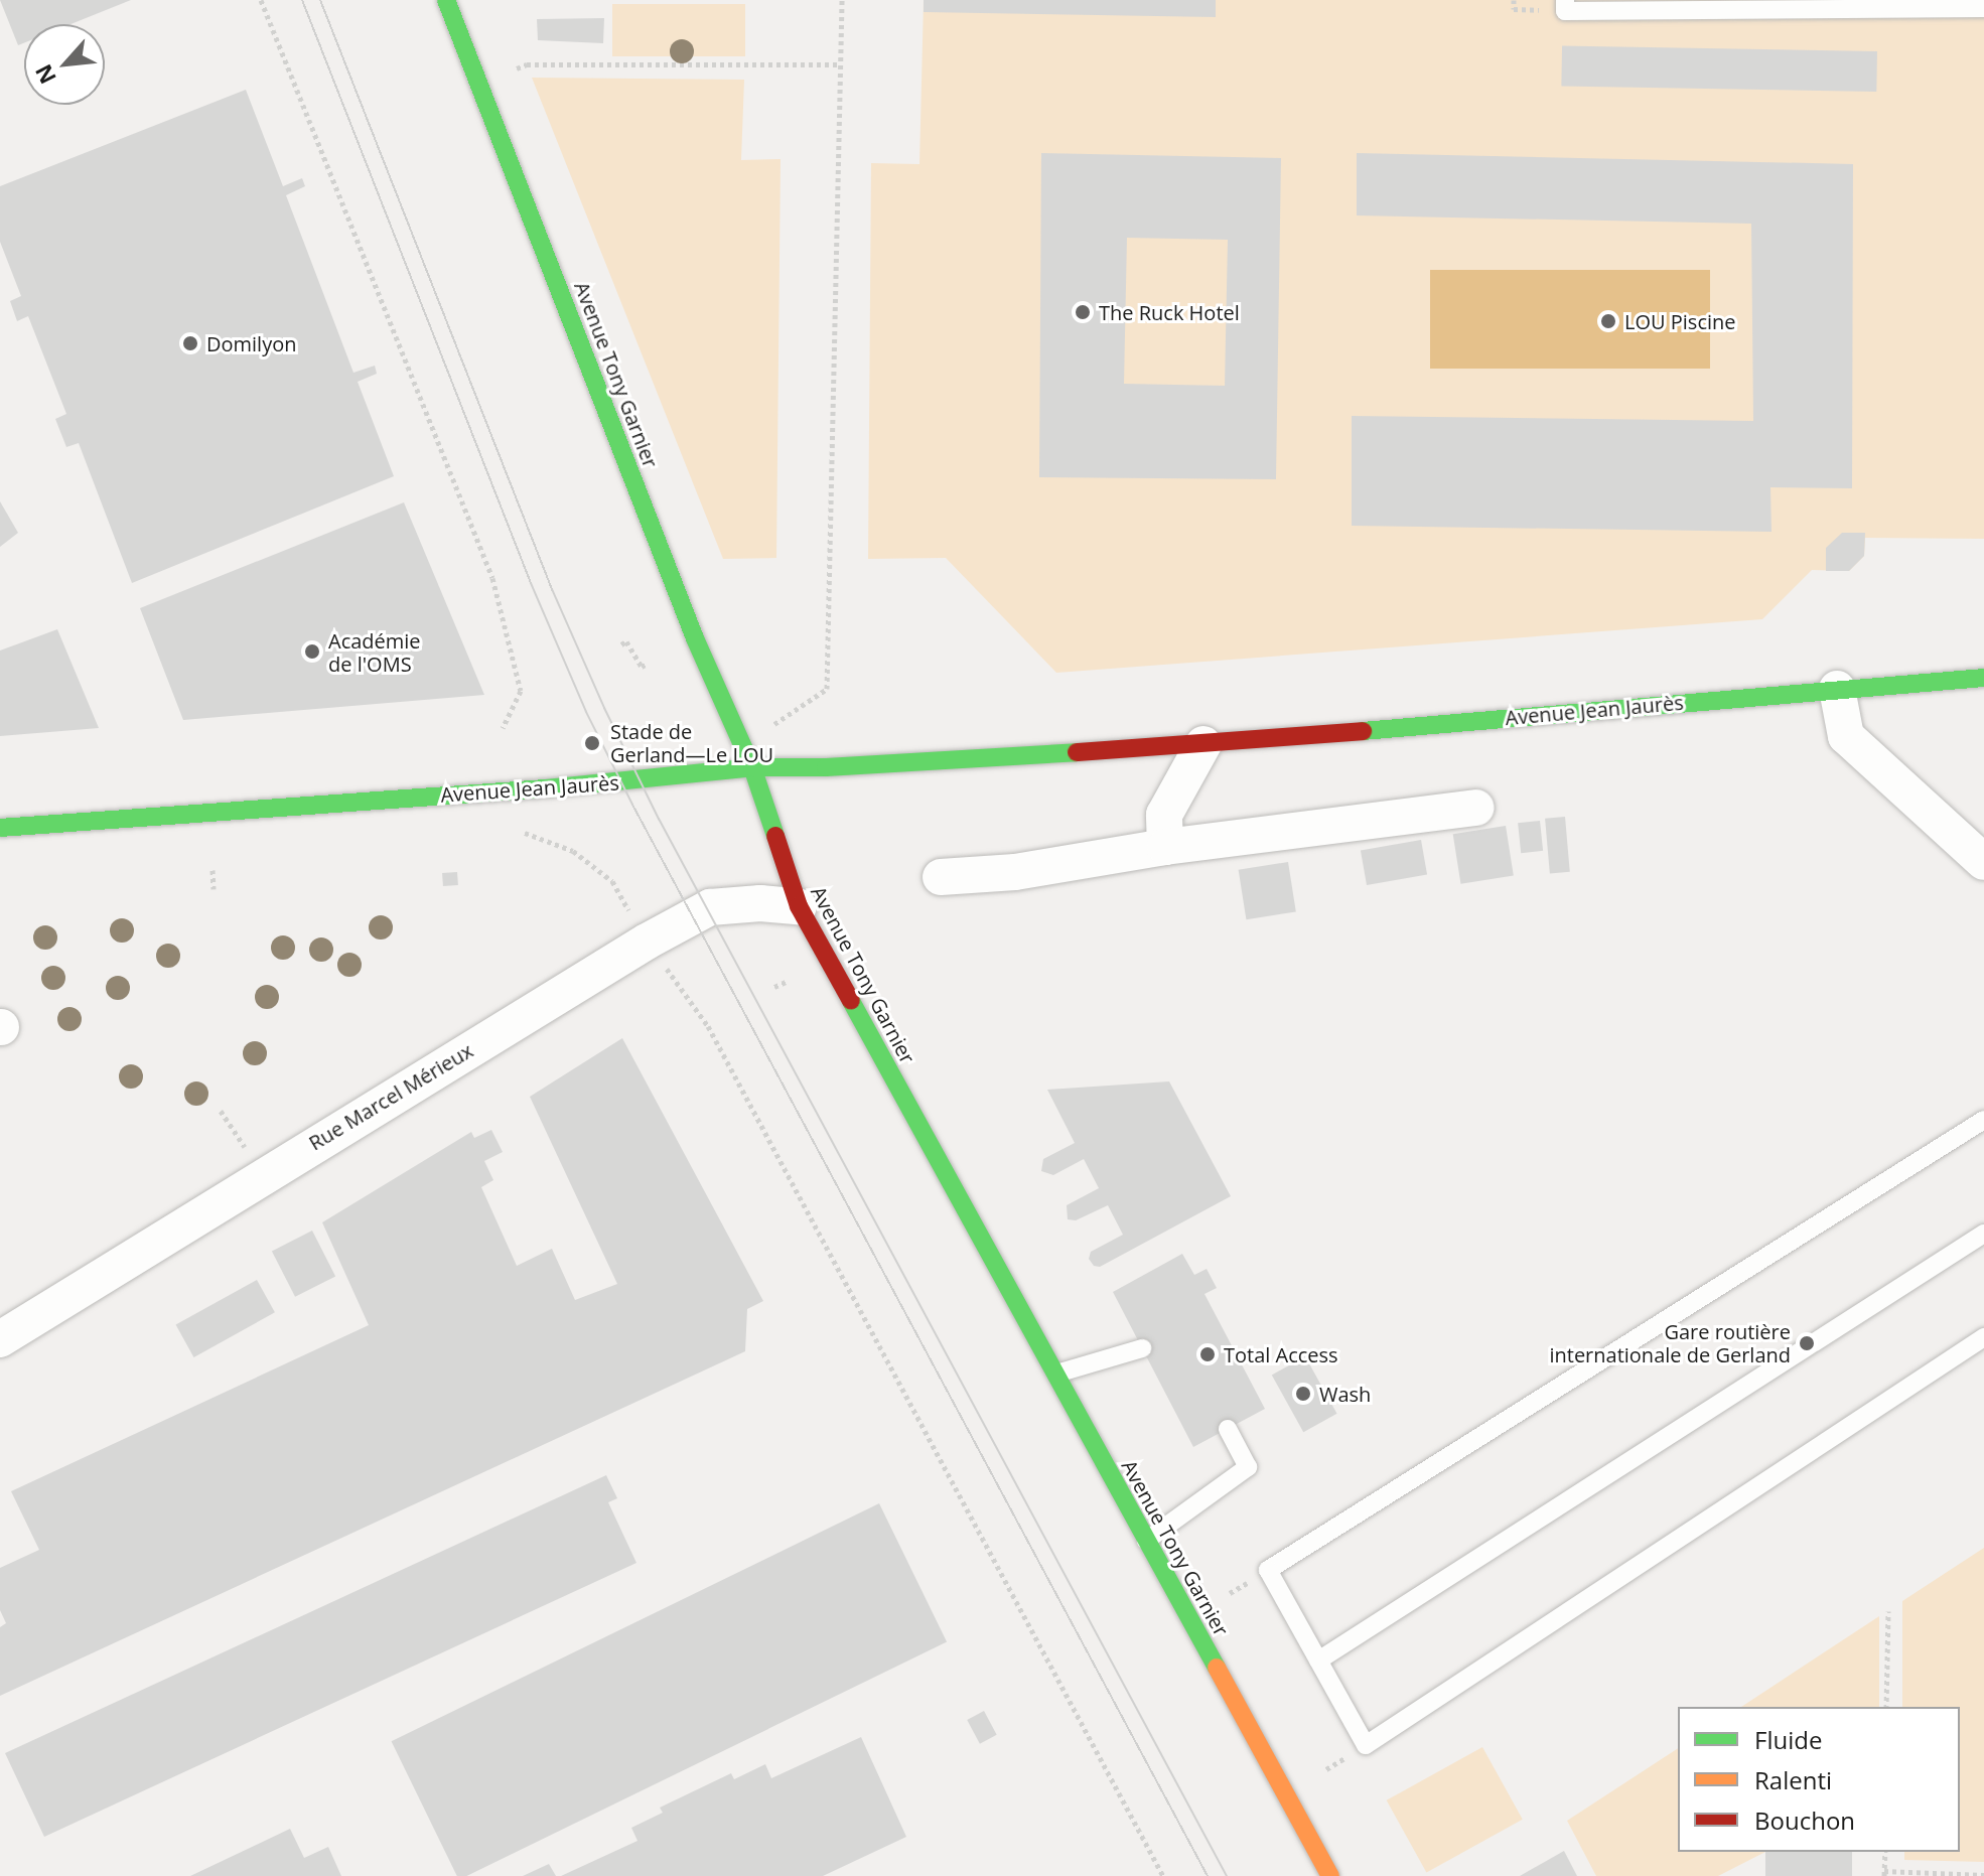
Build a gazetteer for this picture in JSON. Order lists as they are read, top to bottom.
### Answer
{
  "streets": {
    "main road": ["Avenue Tony Garnier", "Avenue Jean Jaurès"],
    "street": ["Rue Marcel Mérieux"]
  },
  "crossings": [
    ["Avenue Tony Garnier", "Avenue Jean Jaurès"],
    ["Avenue Tony Garnier", "Rue Marcel Mérieux"]
  ],
  "places": [
    "The Ruck Hotel",
    "LOU Piscine",
    "Domilyon",
    "Académie de l'OMS",
    "Stade de Gerland—Le LOU",
    "Gare routière internationale de Gerland",
    "Total Access",
    "Wash"
  ],
  "legend": ["Fluide", "Ralenti", "Bouchon"],
  "north": "bottom left"
}
